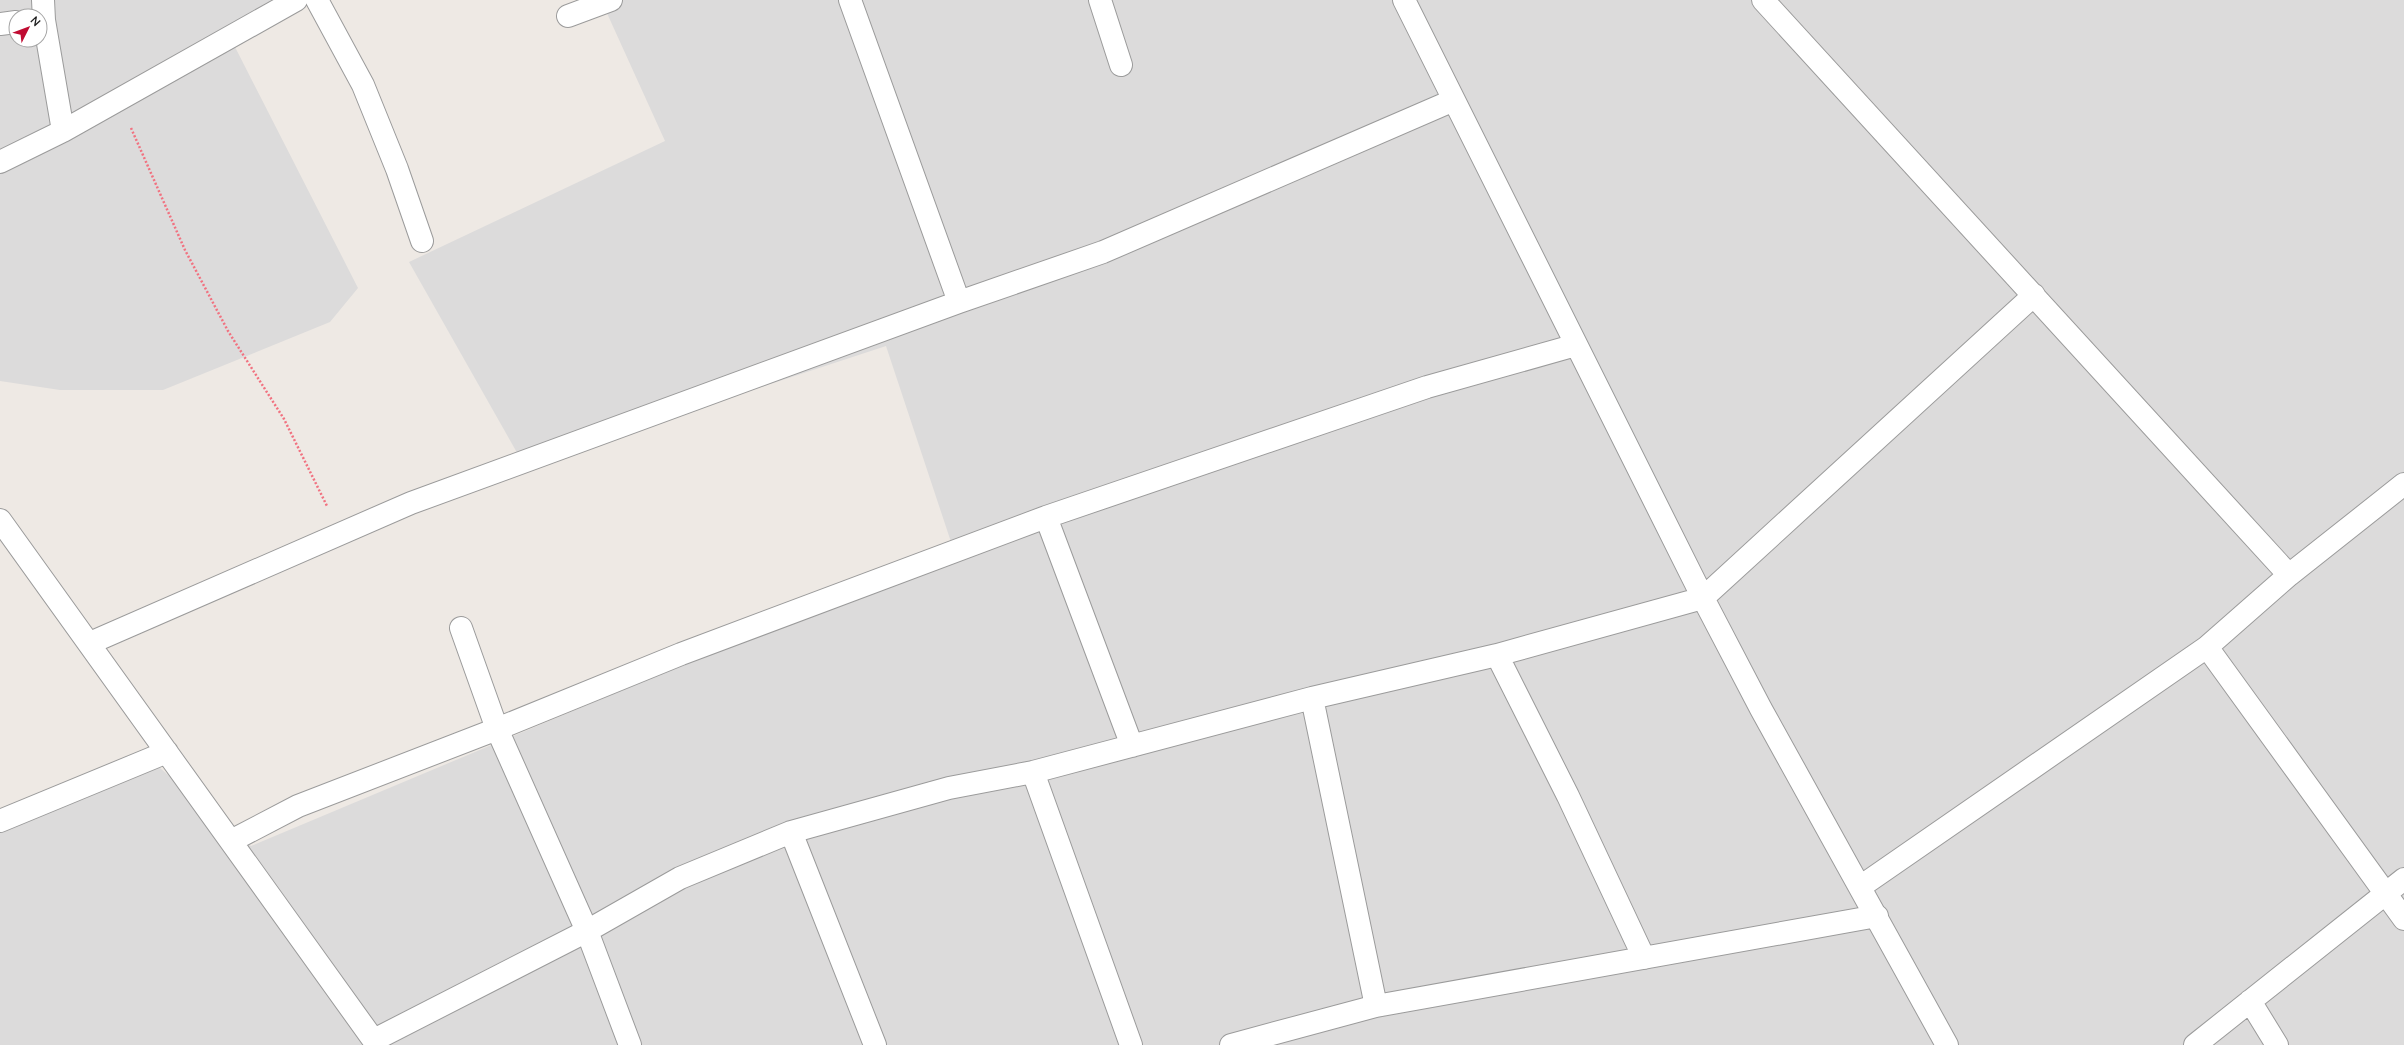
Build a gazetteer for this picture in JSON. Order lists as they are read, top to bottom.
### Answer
{
  "north": "top right"
}
